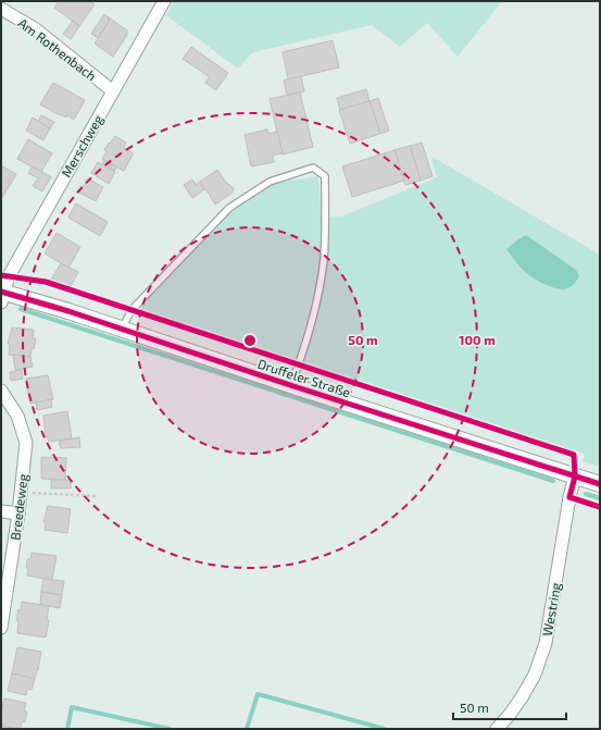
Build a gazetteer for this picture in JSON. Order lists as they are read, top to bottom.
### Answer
{
  "streets": {
    "street": [
      "Am Rothenbach",
      "Merschweg",
      "Druffeler Straße",
      "Breedeweg",
      "Westring"
    ]
  },
  "crossings": [
    ["Am Rothenbach", "Merschweg"],
    ["Merschweg", "Druffeler Straße"],
    ["Druffeler Straße", "Westring"]
  ],
  "scale_bar": "50 m",
  "rings": ["50 m", "100 m"]
}
